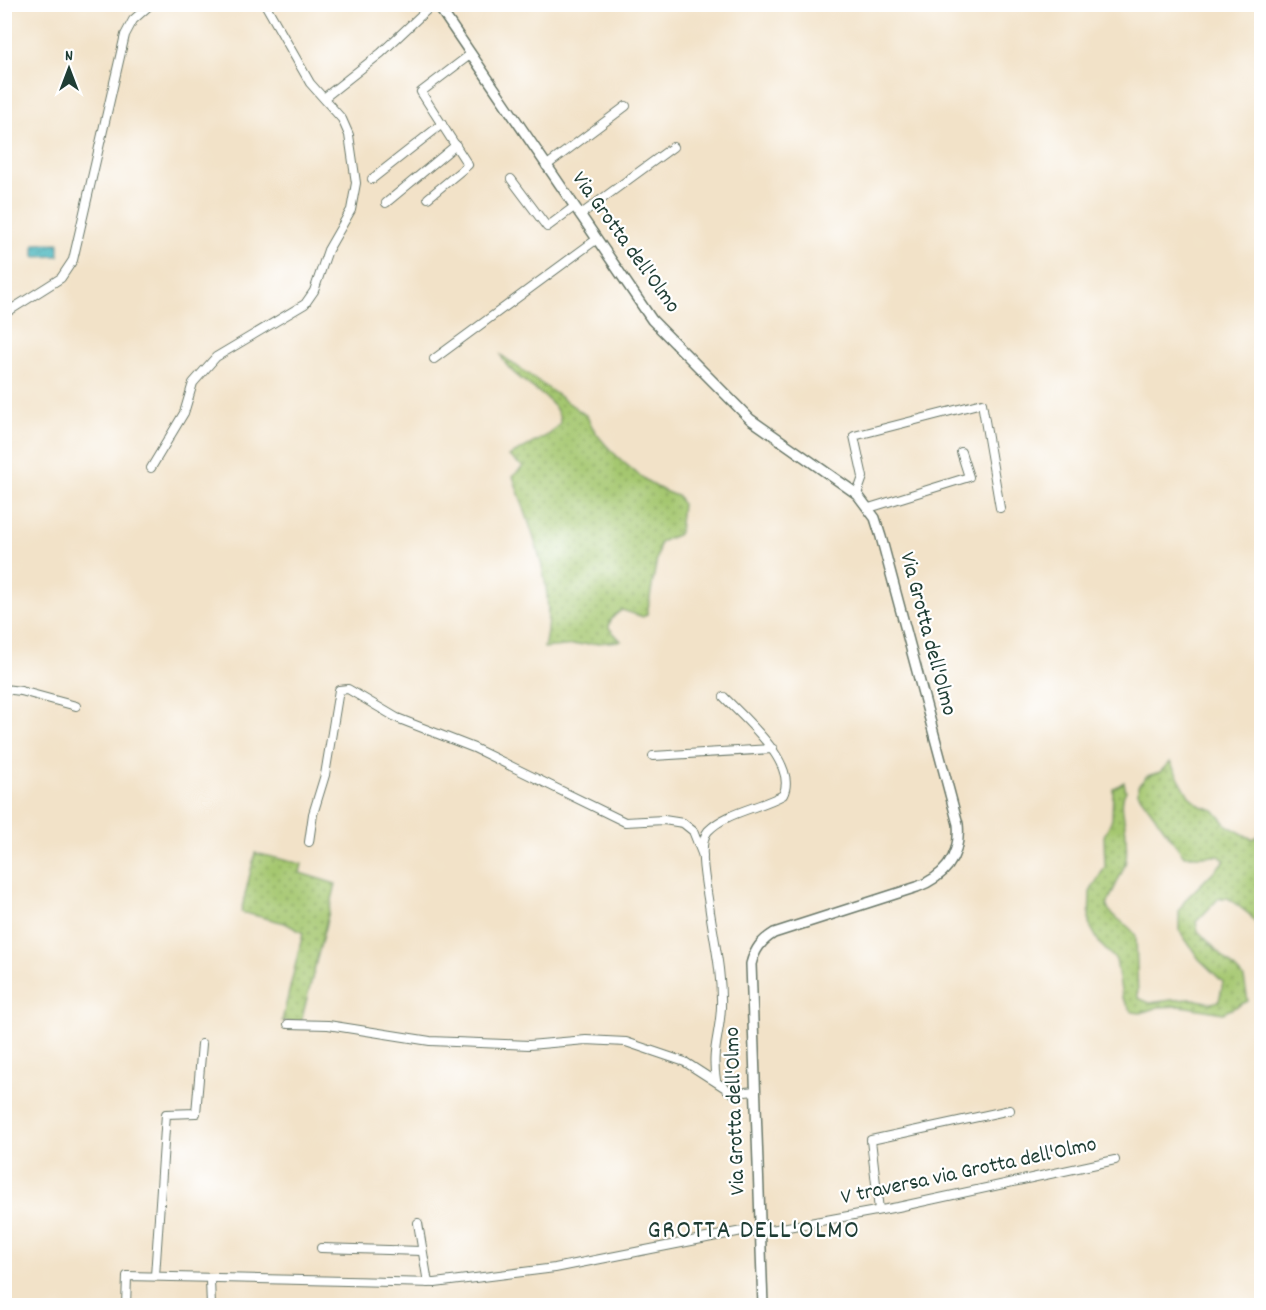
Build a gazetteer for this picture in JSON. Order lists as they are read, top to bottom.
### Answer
{
  "streets": {
    "street": ["Via Grotta dell'Olmo", "V traversa via Grotta dell'Olmo"]
  },
  "crossings": [
    ["Via Grotta dell'Olmo", "V traversa via Grotta dell'Olmo"]
  ],
  "districts": ["GROTTA DELL'OLMO"],
  "north": "top"
}
